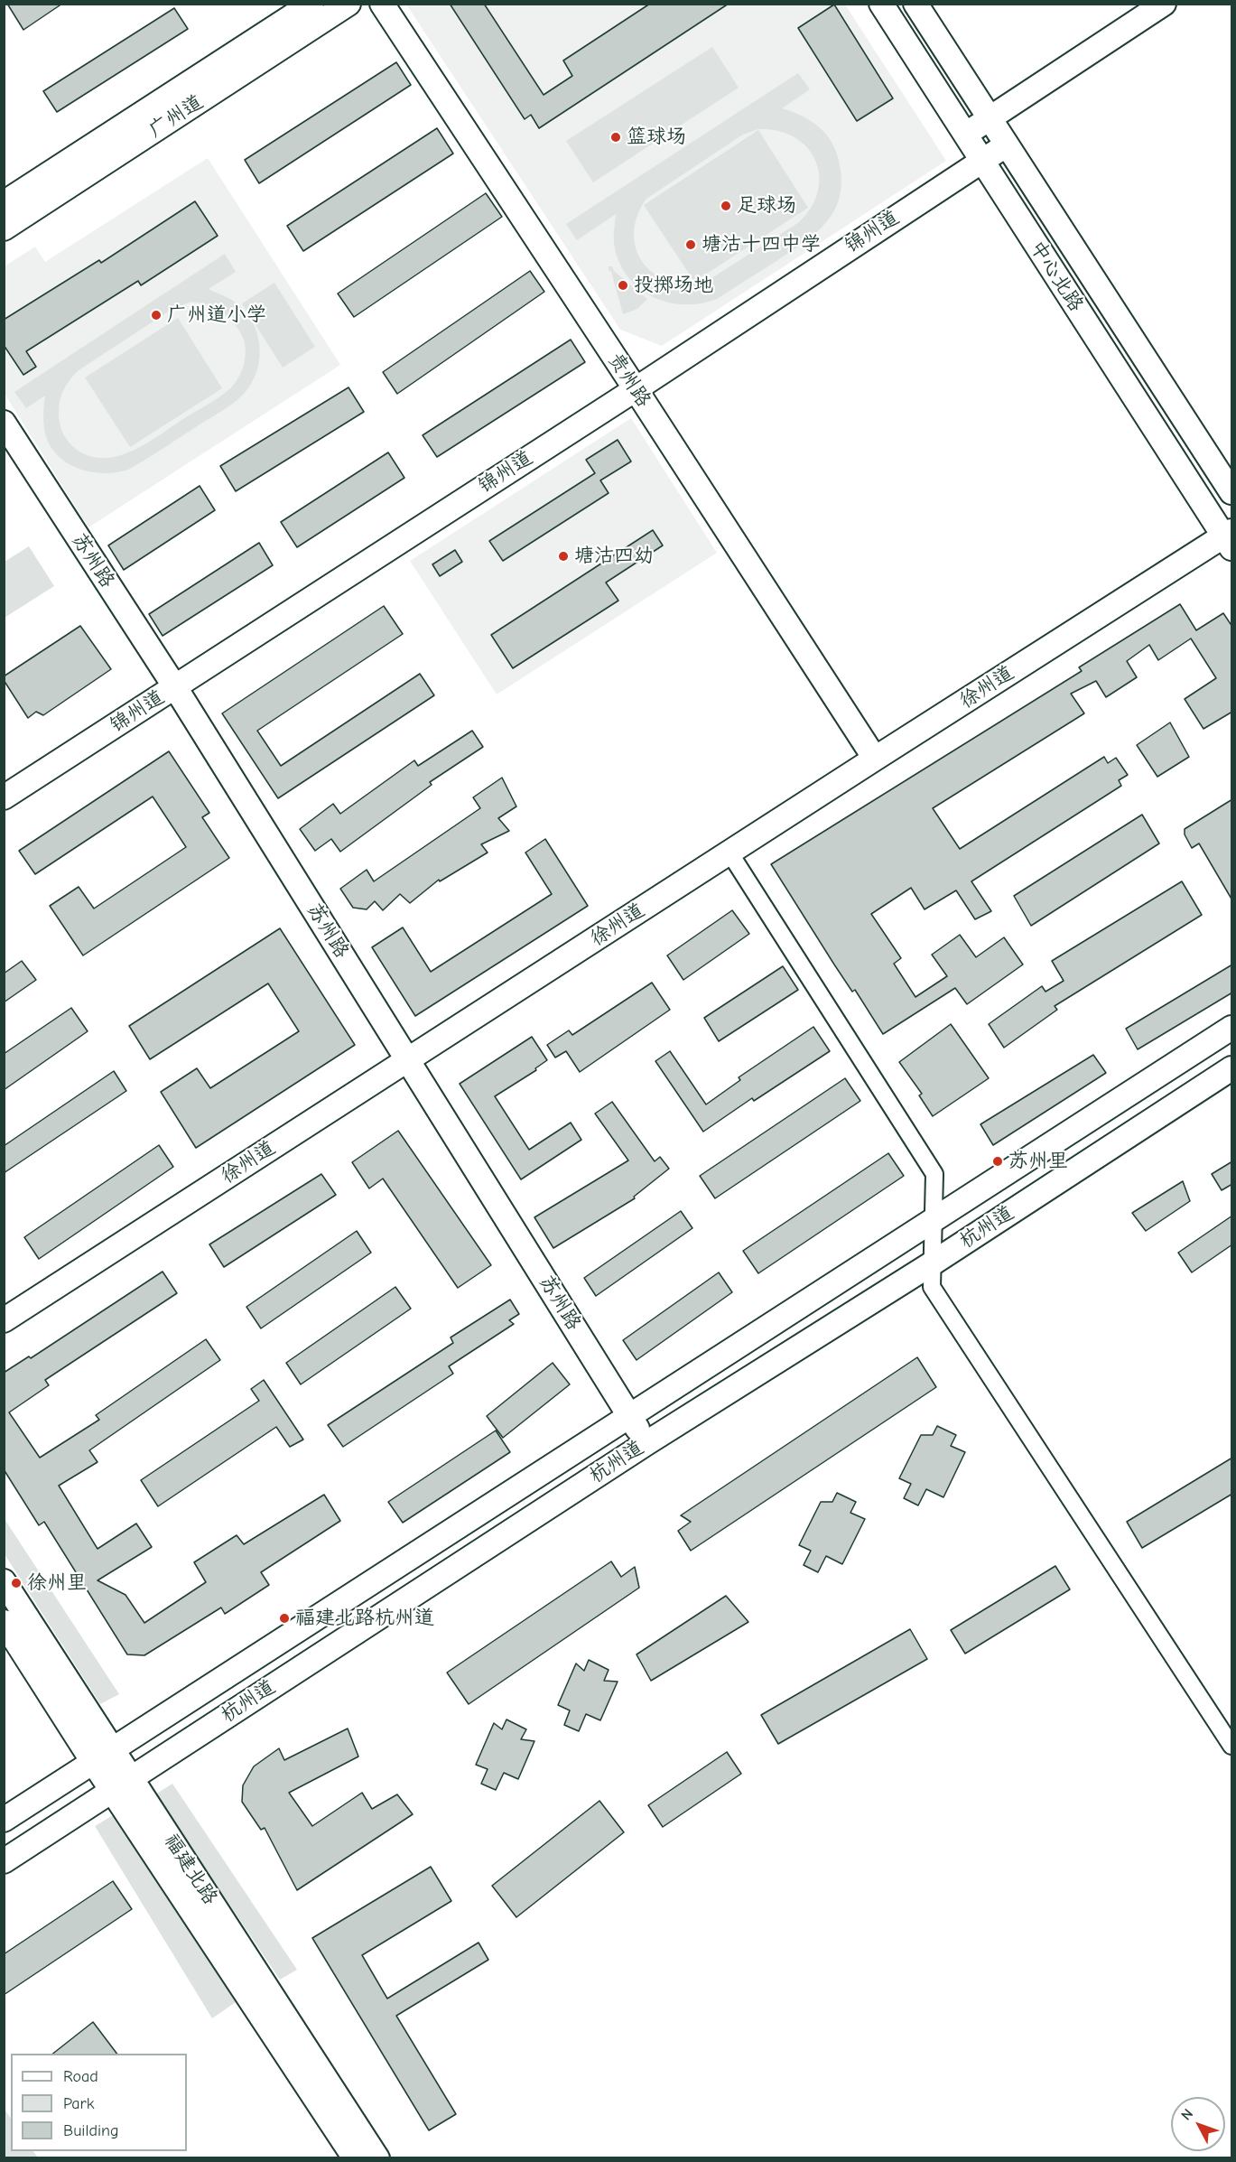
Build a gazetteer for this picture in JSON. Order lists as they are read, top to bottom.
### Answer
{
  "streets": {
    "street": [
      "广州道",
      "锦州道",
      "中心北路",
      "贵州路",
      "苏州路",
      "徐州道",
      "杭州道",
      "福建北路"
    ]
  },
  "crossings": [
    ["锦州道", "中心北路"],
    ["锦州道", "贵州路"],
    ["锦州道", "苏州路"],
    ["中心北路", "徐州道"],
    ["贵州路", "徐州道"],
    ["苏州路", "徐州道"],
    ["苏州路", "杭州道"],
    ["杭州道", "福建北路"]
  ],
  "places": [
    "篮球场",
    "足球场",
    "塘沽十四中学",
    "投掷场地",
    "广州道小学",
    "塘沽四幼",
    "苏州里",
    "徐州里",
    "福建北路杭州道"
  ],
  "legend": ["Road", "Park", "Building"],
  "north": "top left"
}
